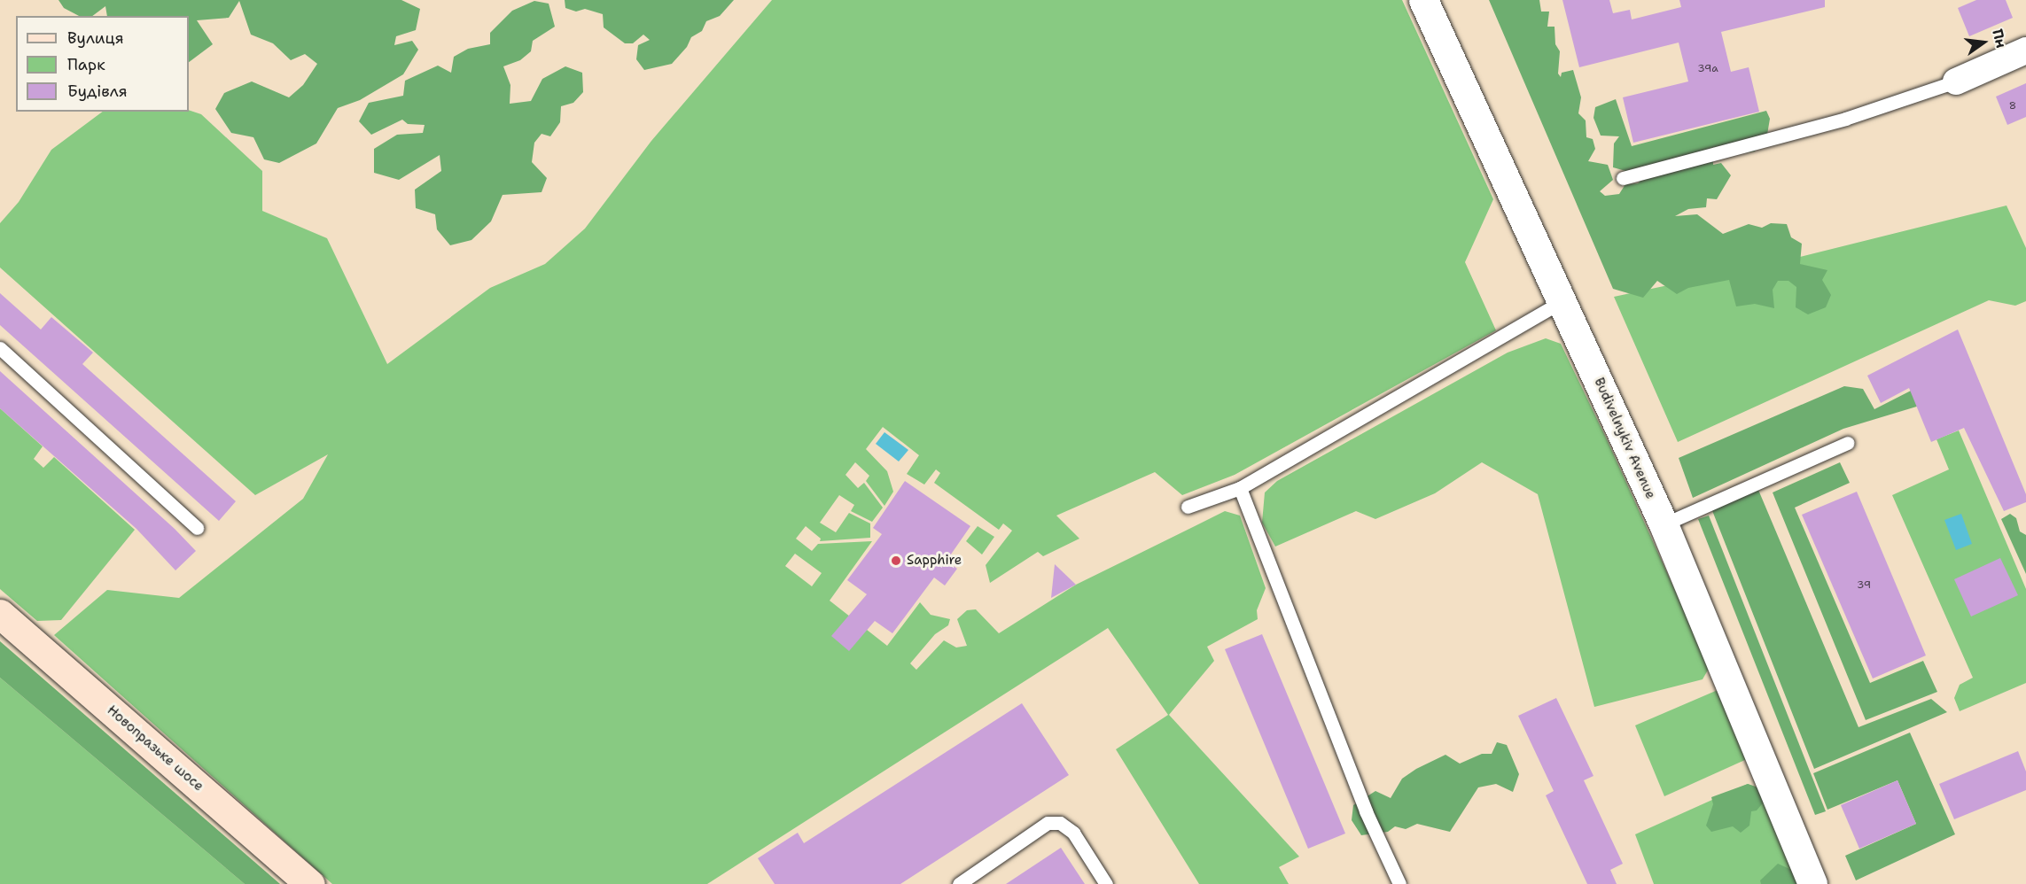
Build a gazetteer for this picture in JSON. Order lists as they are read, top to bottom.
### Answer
{
  "streets": {
    "main road": ["Новопразьке шосе"],
    "street": ["Budivelnykiv Avenue"]
  },
  "places": ["Sapphire"],
  "house_numbers": ["39а", "8", "39"],
  "legend": ["Вулиця", "Парк", "Будівля"],
  "north": "right"
}
